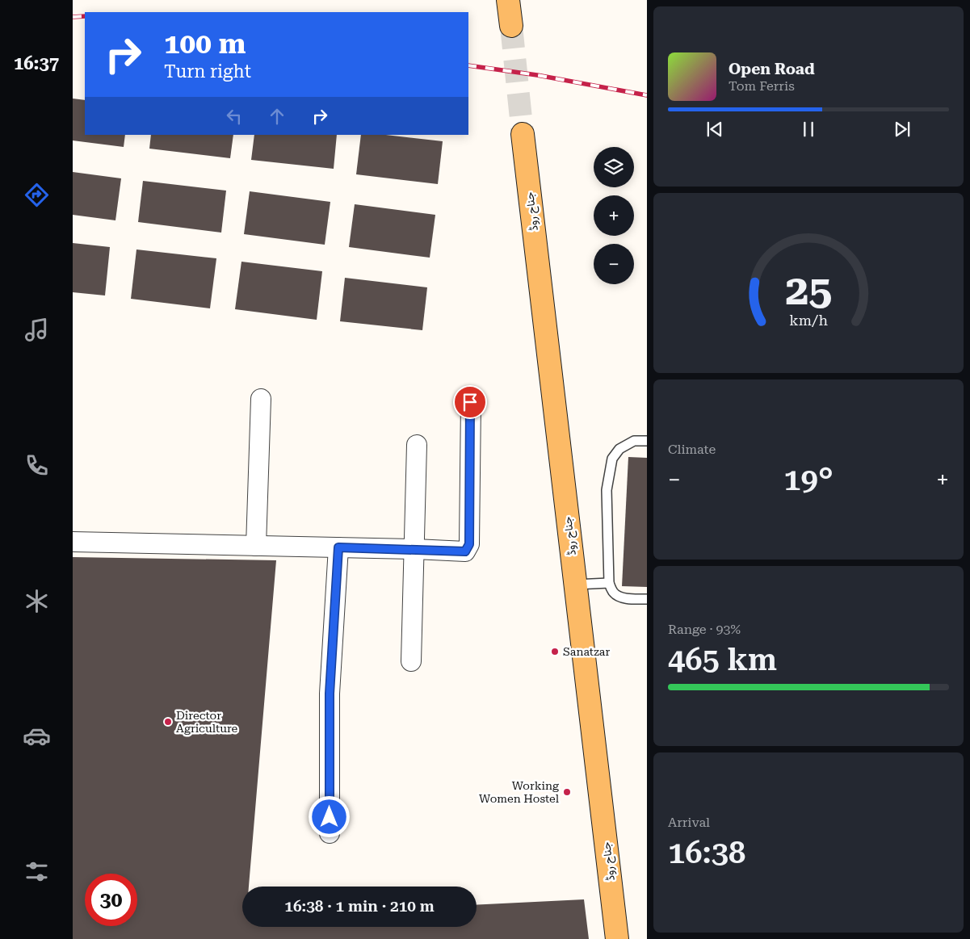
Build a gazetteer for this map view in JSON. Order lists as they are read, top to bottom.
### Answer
{
  "streets": {
    "main road": ["جناح روڈ"]
  },
  "places": ["Sanatzar", "Director Agriculture", "Working Women Hostel"],
  "page": {
    "tabs": "16:37",
    "turn": ["100 m", "Turn right"],
    "song": ["Open Road", "Tom Ferris"],
    "map_buttons": ["+", "−"],
    "tile": [
      "Climate",
      ["Range · 93%", "465 km"],
      ["Arrival", "16:38"]
    ],
    "heat": ["−", "19°", "+"],
    "limit": "30",
    "trip": "16:38 · 1 min · 210 m",
    "gauge": ["25", "km/h"]
  }
}
